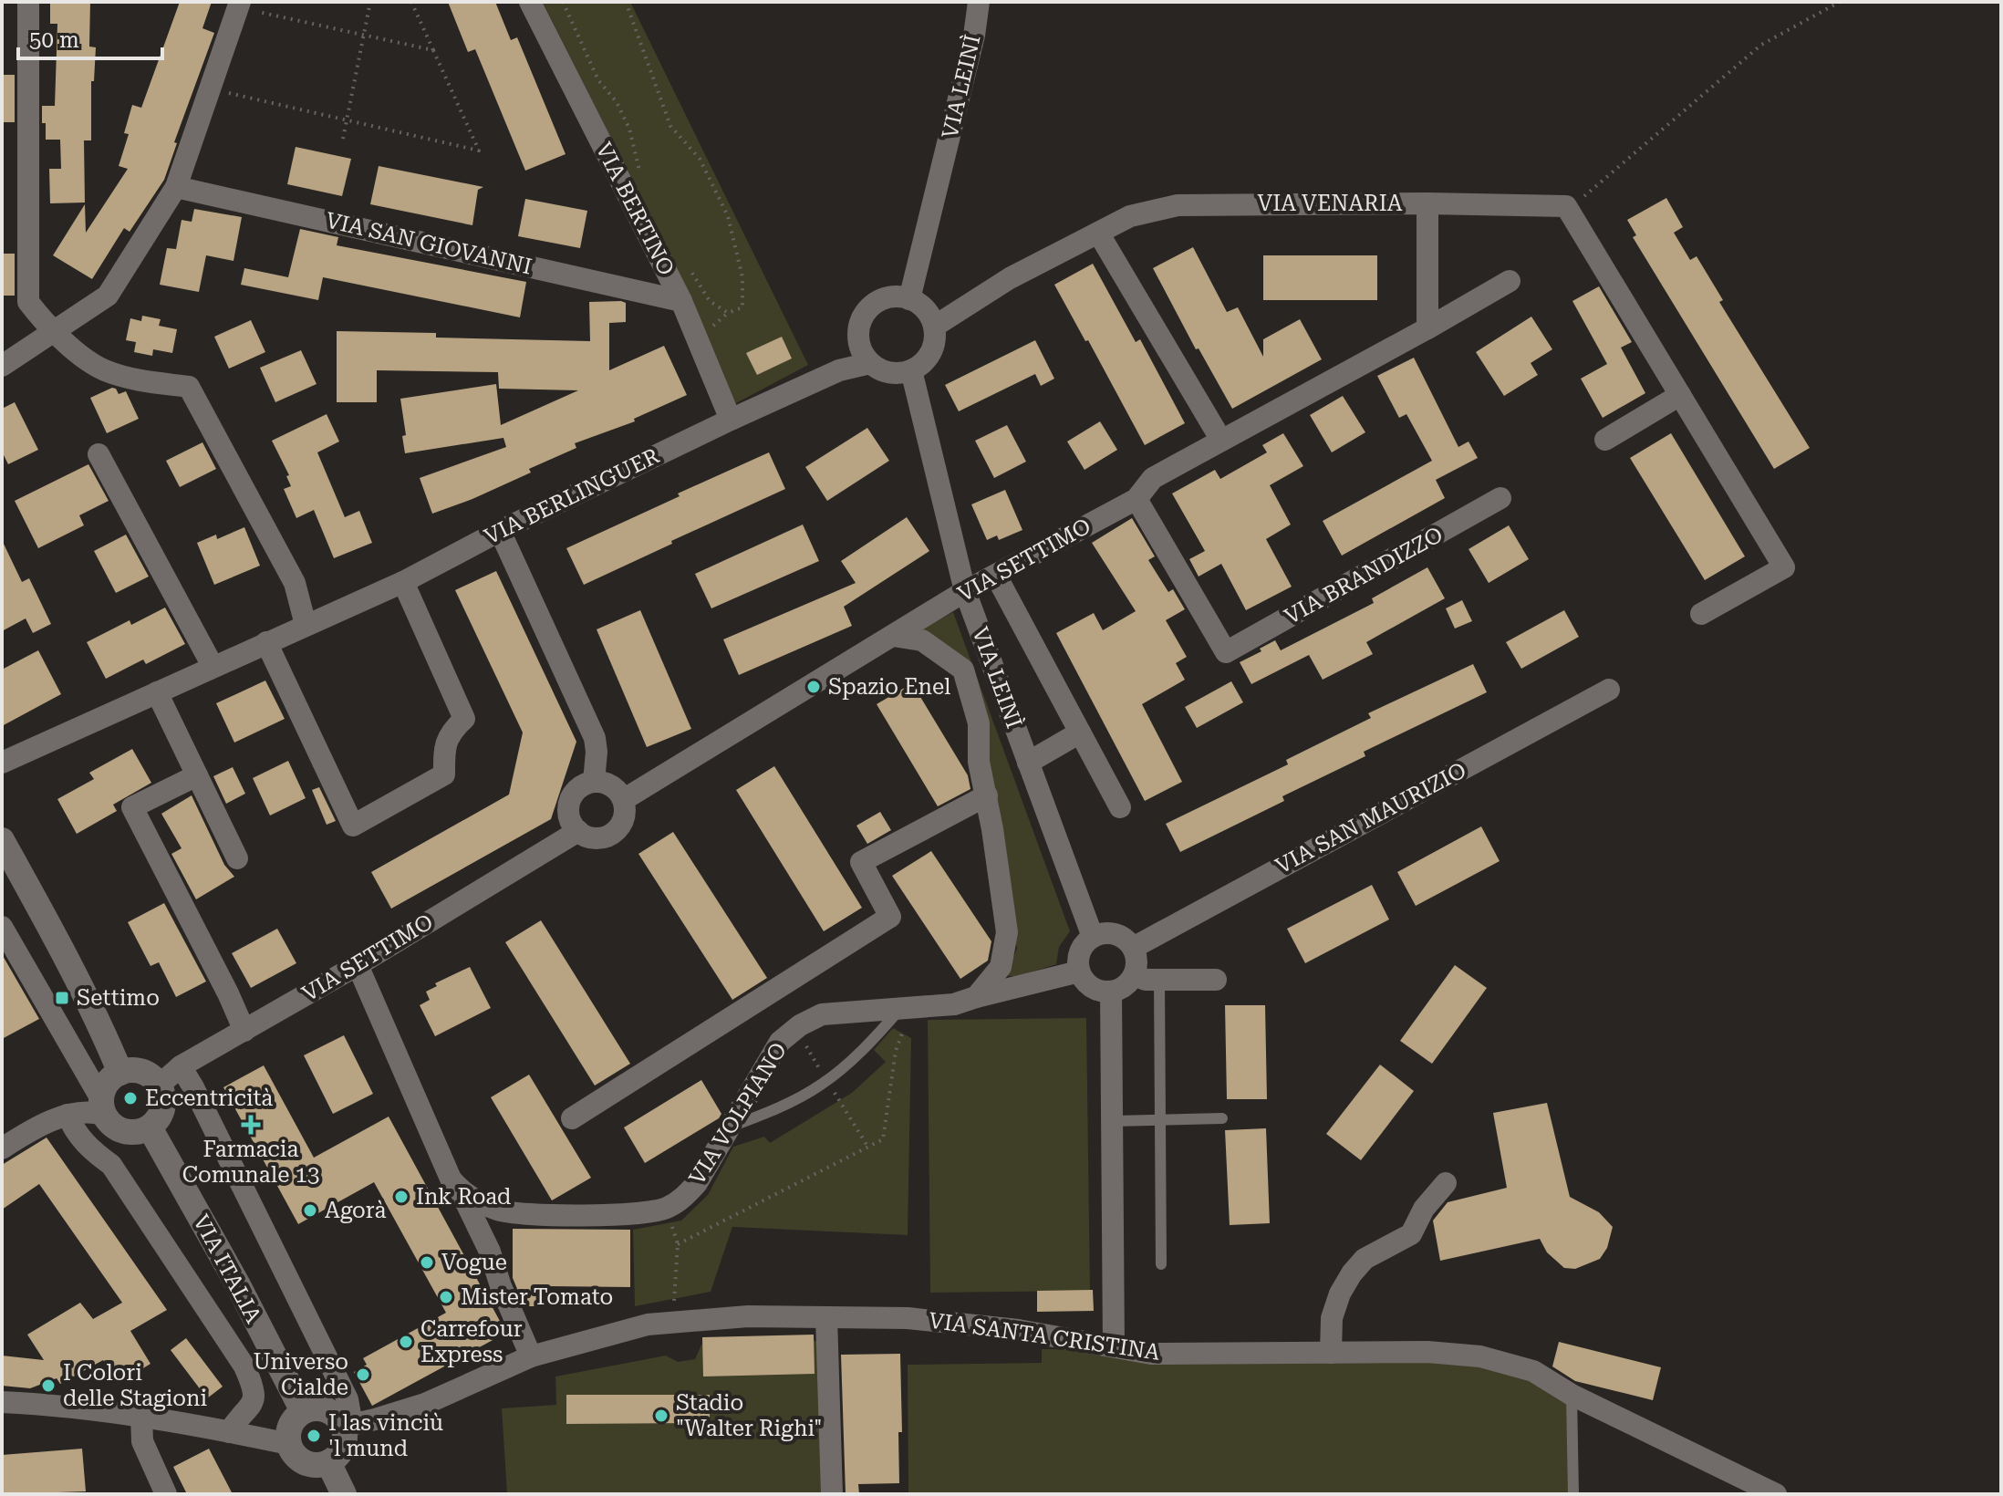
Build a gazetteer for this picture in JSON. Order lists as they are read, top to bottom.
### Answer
{
  "streets": {
    "street": [
      "VIA LEINÌ",
      "VIA VENARIA",
      "VIA BERTINO",
      "VIA SAN GIOVANNI",
      "VIA BERLINGUER",
      "VIA SETTIMO",
      "VIA BRANDIZZO",
      "VIA SAN MAURIZIO",
      "VIA VOLPIANO",
      "VIA ITALIA",
      "VIA SANTA CRISTINA"
    ]
  },
  "crossings": [
    ["VIA LEINÌ", "VIA VENARIA"],
    ["VIA LEINÌ", "VIA BERLINGUER"],
    ["VIA LEINÌ", "VIA SETTIMO"],
    ["VIA LEINÌ", "VIA SAN MAURIZIO"],
    ["VIA LEINÌ", "VIA VOLPIANO"],
    ["VIA VENARIA", "VIA BERLINGUER"],
    ["VIA BERTINO", "VIA SAN GIOVANNI"],
    ["VIA BERTINO", "VIA BERLINGUER"],
    ["VIA SETTIMO", "VIA BRANDIZZO"],
    ["VIA SETTIMO", "VIA ITALIA"],
    ["VIA SAN MAURIZIO", "VIA VOLPIANO"],
    ["VIA ITALIA", "VIA SANTA CRISTINA"]
  ],
  "places": {
    "other": [
      "Spazio Enel",
      "Eccentricità",
      "Ink Road",
      "Agorà",
      "Vogue",
      "Mister Tomato",
      "Carrefour Express",
      "Universo Cialde",
      "I Colori delle Stagioni",
      "Stadio \"Walter Righi\"",
      "I las vinciù 'l mund"
    ],
    "transit": ["Settimo"],
    "health": ["Farmacia Comunale 13"]
  },
  "scale_bar": "50 m"
}
